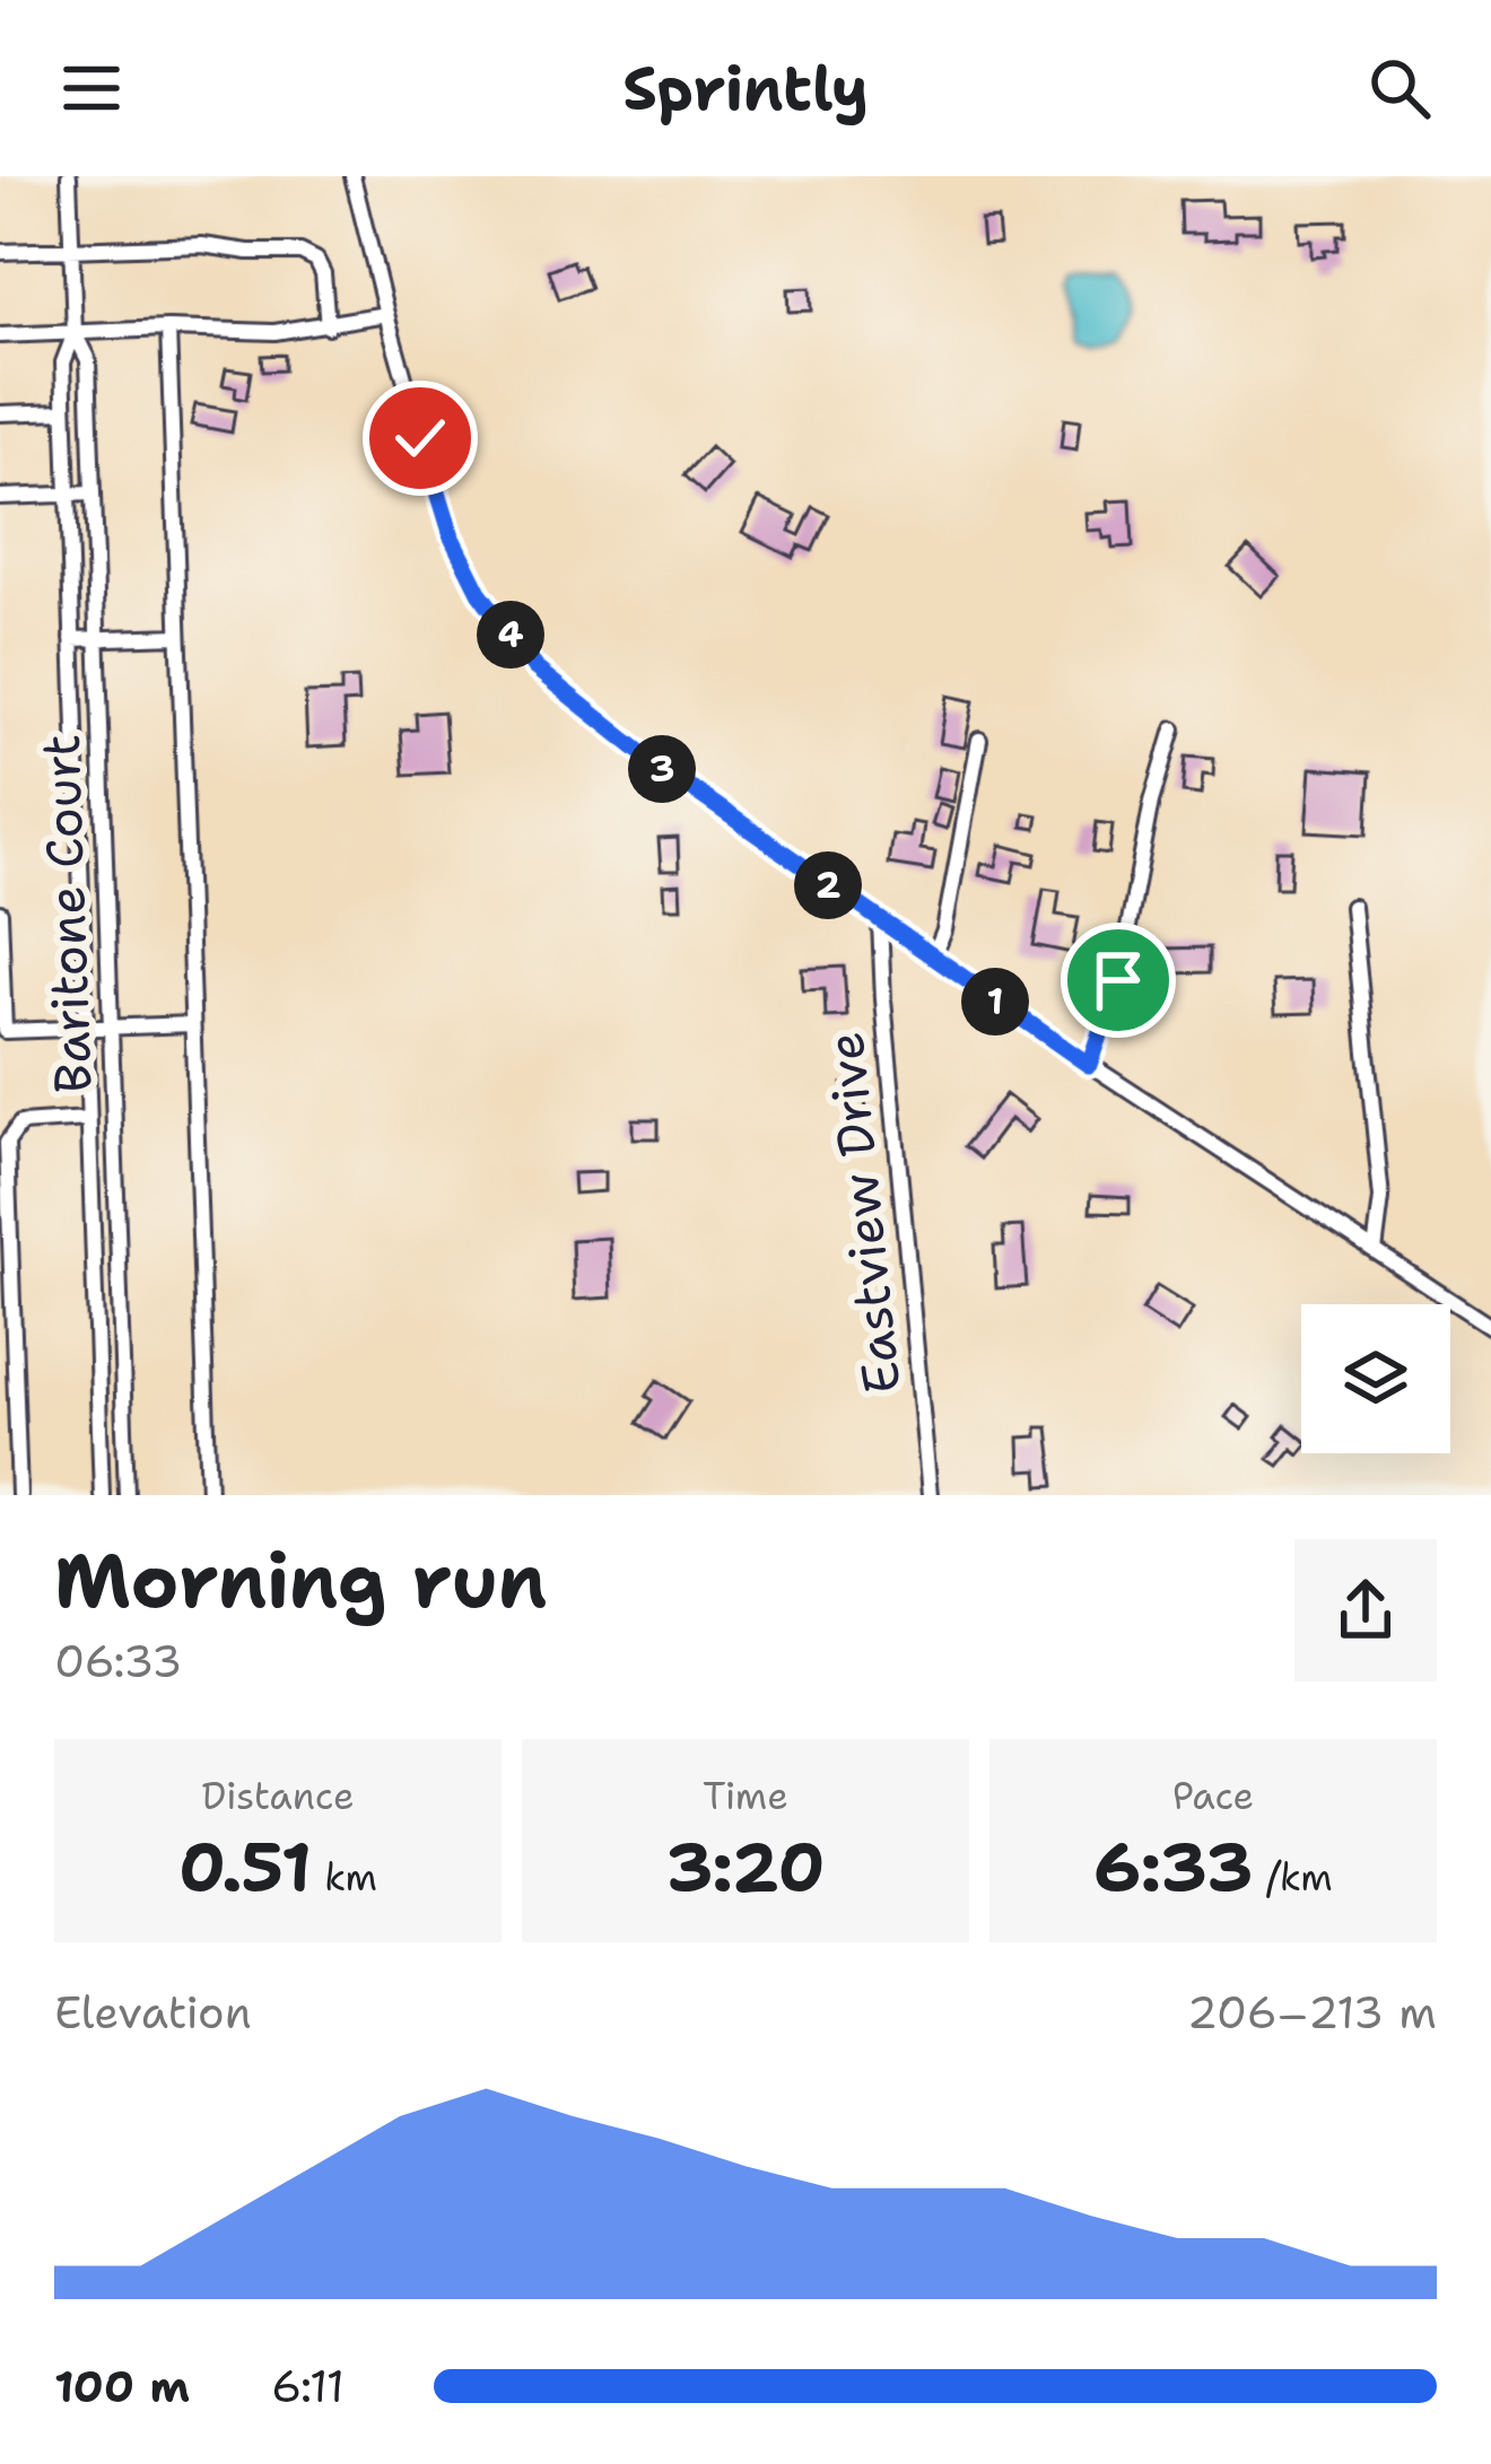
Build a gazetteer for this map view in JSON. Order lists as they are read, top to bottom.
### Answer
{
  "streets": {
    "street": ["Baritone Court", "Eastview Drive"]
  },
  "page": {
    "header": "Sprintly",
    "pins": [
      "4",
      "3",
      "2",
      "1"
    ],
    "heading": ["Morning run", "06:33"],
    "stats": [
      ["Distance", "0.51 km"],
      ["Time", "3:20"],
      ["Pace", "6:33 /km"]
    ],
    "chart": ["Elevation", "206–213 m"],
    "list": [
      {
        "name": "100 m",
        "note": "6:11"
      }
    ]
  }
}
